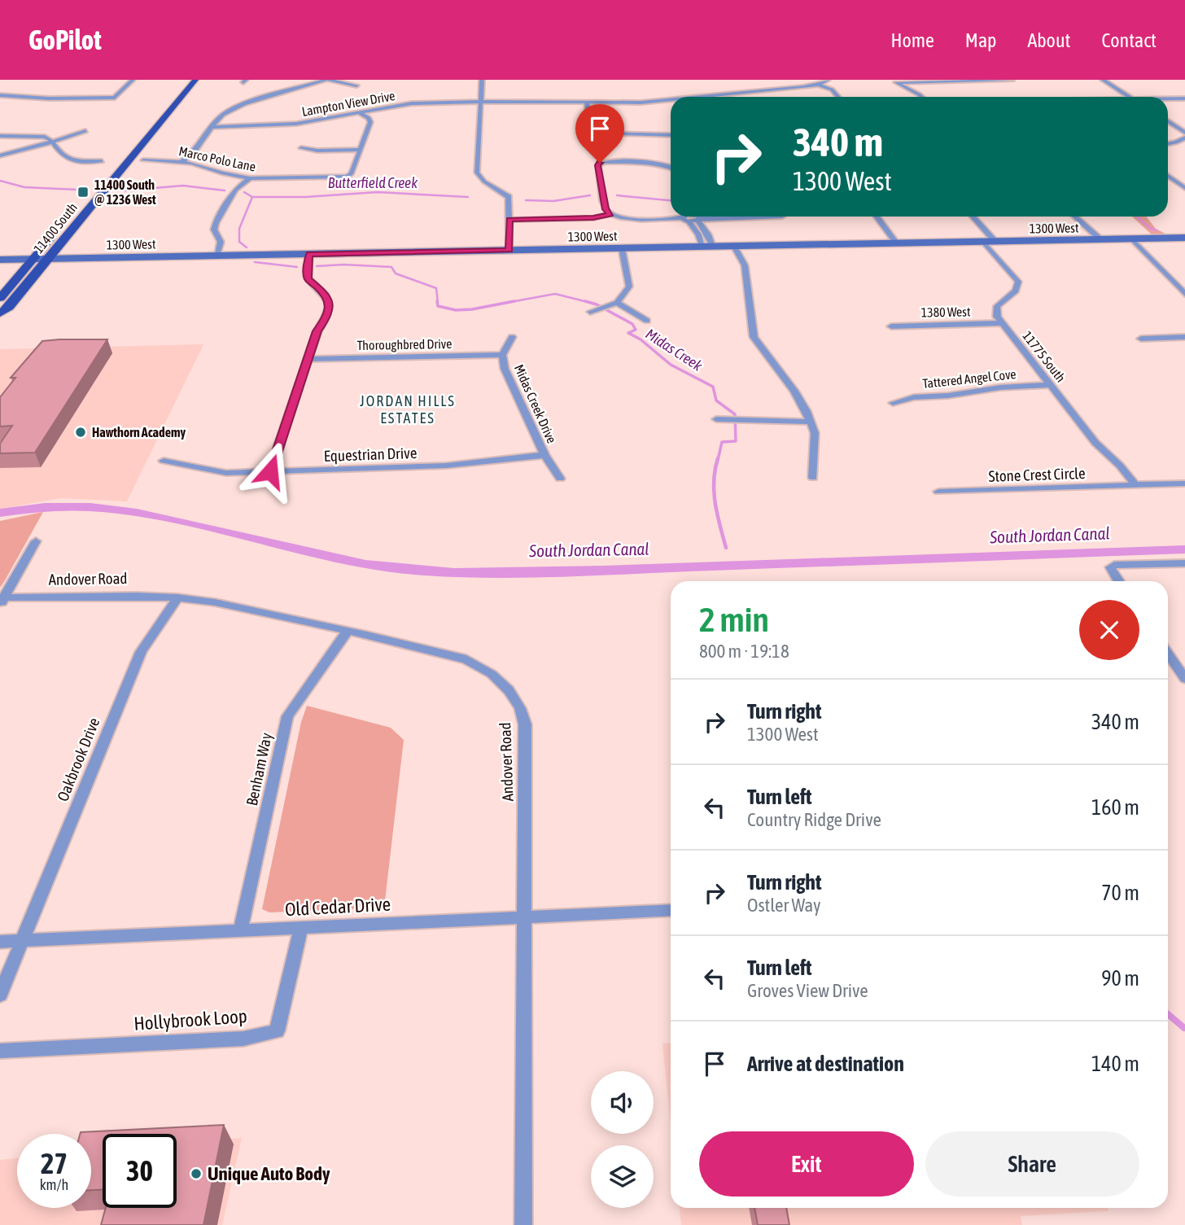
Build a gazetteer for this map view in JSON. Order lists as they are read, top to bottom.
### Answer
{
  "streets": {
    "main road": ["11400 South"],
    "street": [
      "Lampton View Drive",
      "Marco Polo Lane",
      "1300 West",
      "1380 West",
      "Thoroughbred Drive",
      "11775 South",
      "Tattered Angel Cove",
      "Midas Creek Drive",
      "Equestrian Drive",
      "Stone Crest Circle",
      "Andover Road",
      "Oakbrook Drive",
      "Benham Way",
      "Old Cedar Drive",
      "Hollybrook Loop"
    ]
  },
  "crossings": [
    ["Lampton View Drive", "Marco Polo Lane"],
    ["11400 South", "1300 West"],
    ["1300 West", "11775 South"],
    ["1380 West", "11775 South"],
    ["Thoroughbred Drive", "Midas Creek Drive"],
    ["11775 South", "Tattered Angel Cove"],
    ["11775 South", "Stone Crest Circle"],
    ["Midas Creek Drive", "Equestrian Drive"],
    ["Andover Road", "Oakbrook Drive"],
    ["Andover Road", "Benham Way"],
    ["Andover Road", "Old Cedar Drive"],
    ["Oakbrook Drive", "Old Cedar Drive"],
    ["Benham Way", "Old Cedar Drive"],
    ["Old Cedar Drive", "Hollybrook Loop"]
  ],
  "districts": ["JORDAN HILLS ESTATES"],
  "water": ["Butterfield Creek", "Midas Creek", "South Jordan Canal"],
  "places": {
    "transit": ["11400 South @ 1236 West"],
    "other": ["Hawthorn Academy", "Unique Auto Body"]
  },
  "page": {
    "header": "GoPilot",
    "nav": [
      "Home",
      "Map",
      "About",
      "Contact"
    ],
    "turn": ["340 m", "1300 West"],
    "heading": ["2 min", "800 m · 19:18"],
    "list": [
      {
        "name": "Turn right",
        "note": "1300 West",
        "value": "340 m"
      },
      {
        "name": "Turn left",
        "note": "Country Ridge Drive",
        "value": "160 m"
      },
      {
        "name": "Turn right",
        "note": "Ostler Way",
        "value": "70 m"
      },
      {
        "name": "Turn left",
        "note": "Groves View Drive",
        "value": "90 m"
      },
      {
        "name": "Arrive at destination",
        "value": "140 m"
      }
    ],
    "buttons": ["Exit", "Share"],
    "speed": "27 km/h",
    "limit": "30"
  }
}
